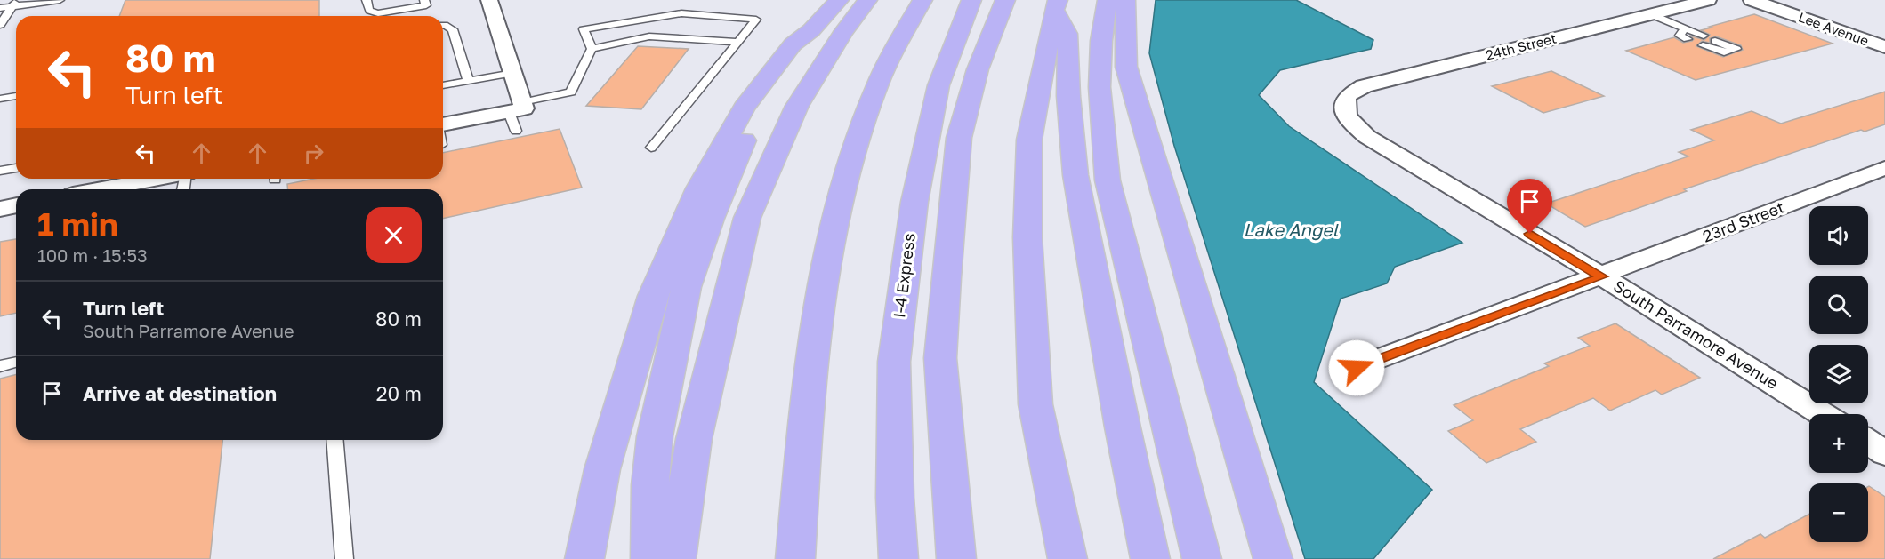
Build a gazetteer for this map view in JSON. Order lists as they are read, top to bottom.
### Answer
{
  "streets": {
    "highway": ["I-4 Express"],
    "street": [
      "Lee Avenue",
      "24th Street",
      "23rd Street",
      "South Parramore Avenue"
    ]
  },
  "crossings": [
    ["24th Street", "South Parramore Avenue"],
    ["23rd Street", "South Parramore Avenue"]
  ],
  "water": ["Lake Angel"],
  "page": {
    "turn": ["80 m", "Turn left"],
    "heading": ["1 min", "100 m · 15:53"],
    "map_buttons": ["+", "−"],
    "list": [
      {
        "name": "Turn left",
        "note": "South Parramore Avenue",
        "value": "80 m"
      },
      {
        "name": "Arrive at destination",
        "value": "20 m"
      }
    ]
  }
}
